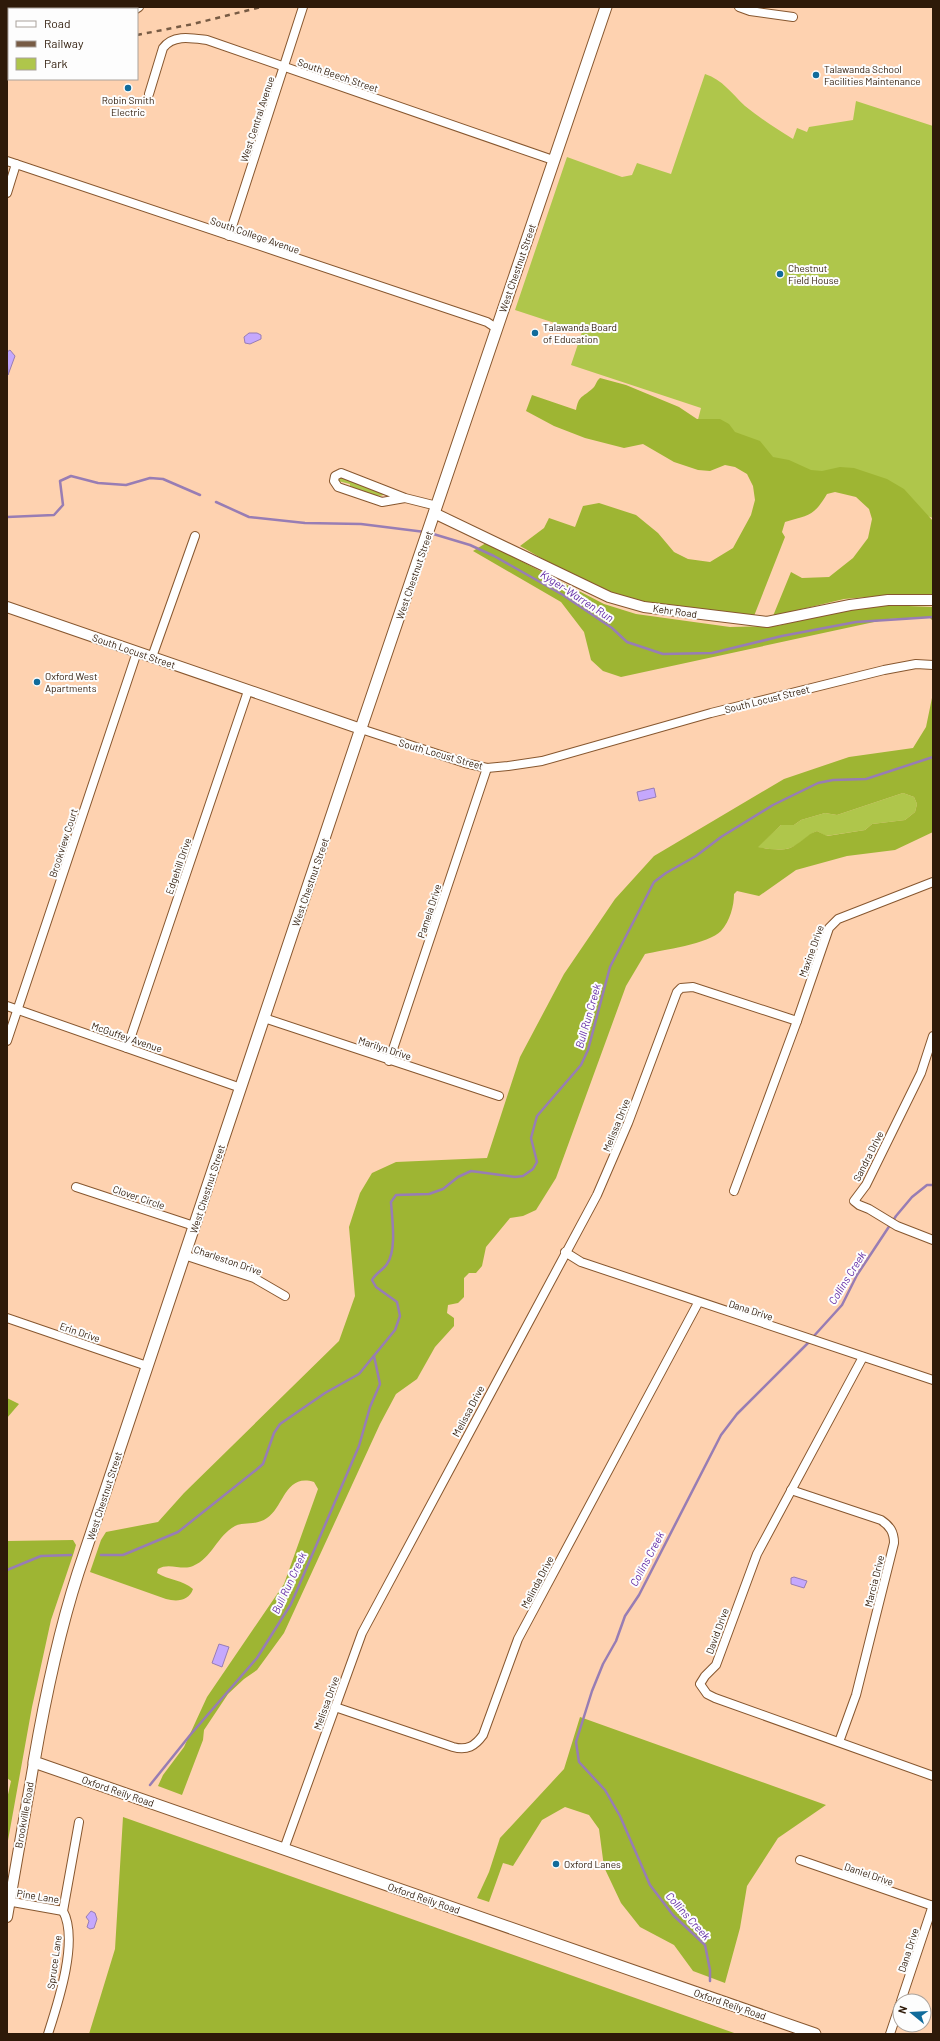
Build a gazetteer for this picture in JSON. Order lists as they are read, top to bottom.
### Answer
{
  "streets": {
    "main road": ["West Chestnut Street", "Oxford Reily Road"],
    "street": [
      "South Beech Street",
      "West Central Avenue",
      "South College Avenue",
      "Kehr Road",
      "South Locust Street",
      "Brookview Court",
      "Edgehill Drive",
      "Pamela Drive",
      "Maxine Drive",
      "McGuffey Avenue",
      "Marilyn Drive",
      "Melissa Drive",
      "Sandra Drive",
      "Clover Circle",
      "Charleston Drive",
      "Dana Drive",
      "Erin Drive",
      "Marcia Drive",
      "Melinda Drive",
      "David Drive",
      "Brookville Road",
      "Daniel Drive",
      "Pine Lane",
      "Spruce Lane"
    ]
  },
  "crossings": [
    ["South Beech Street", "West Central Avenue"],
    ["South Beech Street", "West Chestnut Street"],
    ["West Central Avenue", "South College Avenue"],
    ["South College Avenue", "West Chestnut Street"],
    ["West Chestnut Street", "Kehr Road"],
    ["West Chestnut Street", "South Locust Street"],
    ["West Chestnut Street", "McGuffey Avenue"],
    ["West Chestnut Street", "Marilyn Drive"],
    ["West Chestnut Street", "Clover Circle"],
    ["West Chestnut Street", "Charleston Drive"],
    ["West Chestnut Street", "Erin Drive"],
    ["West Chestnut Street", "Oxford Reily Road"],
    ["West Chestnut Street", "Brookville Road"],
    ["South Locust Street", "Brookview Court"],
    ["South Locust Street", "Edgehill Drive"],
    ["South Locust Street", "Pamela Drive"],
    ["Brookview Court", "McGuffey Avenue"],
    ["Edgehill Drive", "McGuffey Avenue"],
    ["Pamela Drive", "Marilyn Drive"],
    ["Maxine Drive", "Melissa Drive"],
    ["Melissa Drive", "Dana Drive"],
    ["Melissa Drive", "Melinda Drive"],
    ["Melissa Drive", "Oxford Reily Road"],
    ["Dana Drive", "Melinda Drive"],
    ["Dana Drive", "David Drive"],
    ["Dana Drive", "Daniel Drive"],
    ["Marcia Drive", "David Drive"],
    ["Oxford Reily Road", "Brookville Road"],
    ["Brookville Road", "Pine Lane"],
    ["Pine Lane", "Spruce Lane"]
  ],
  "water": ["Kyger-Warren Run", "Bull Run Creek", "Collins Creek"],
  "places": [
    "Talawanda School Facilities Maintenance",
    "Robin Smith Electric",
    "Chestnut Field House",
    "Talawanda Board of Education",
    "Oxford West Apartments",
    "Oxford Lanes"
  ],
  "legend": ["Road", "Railway", "Park"],
  "north": "left"
}
